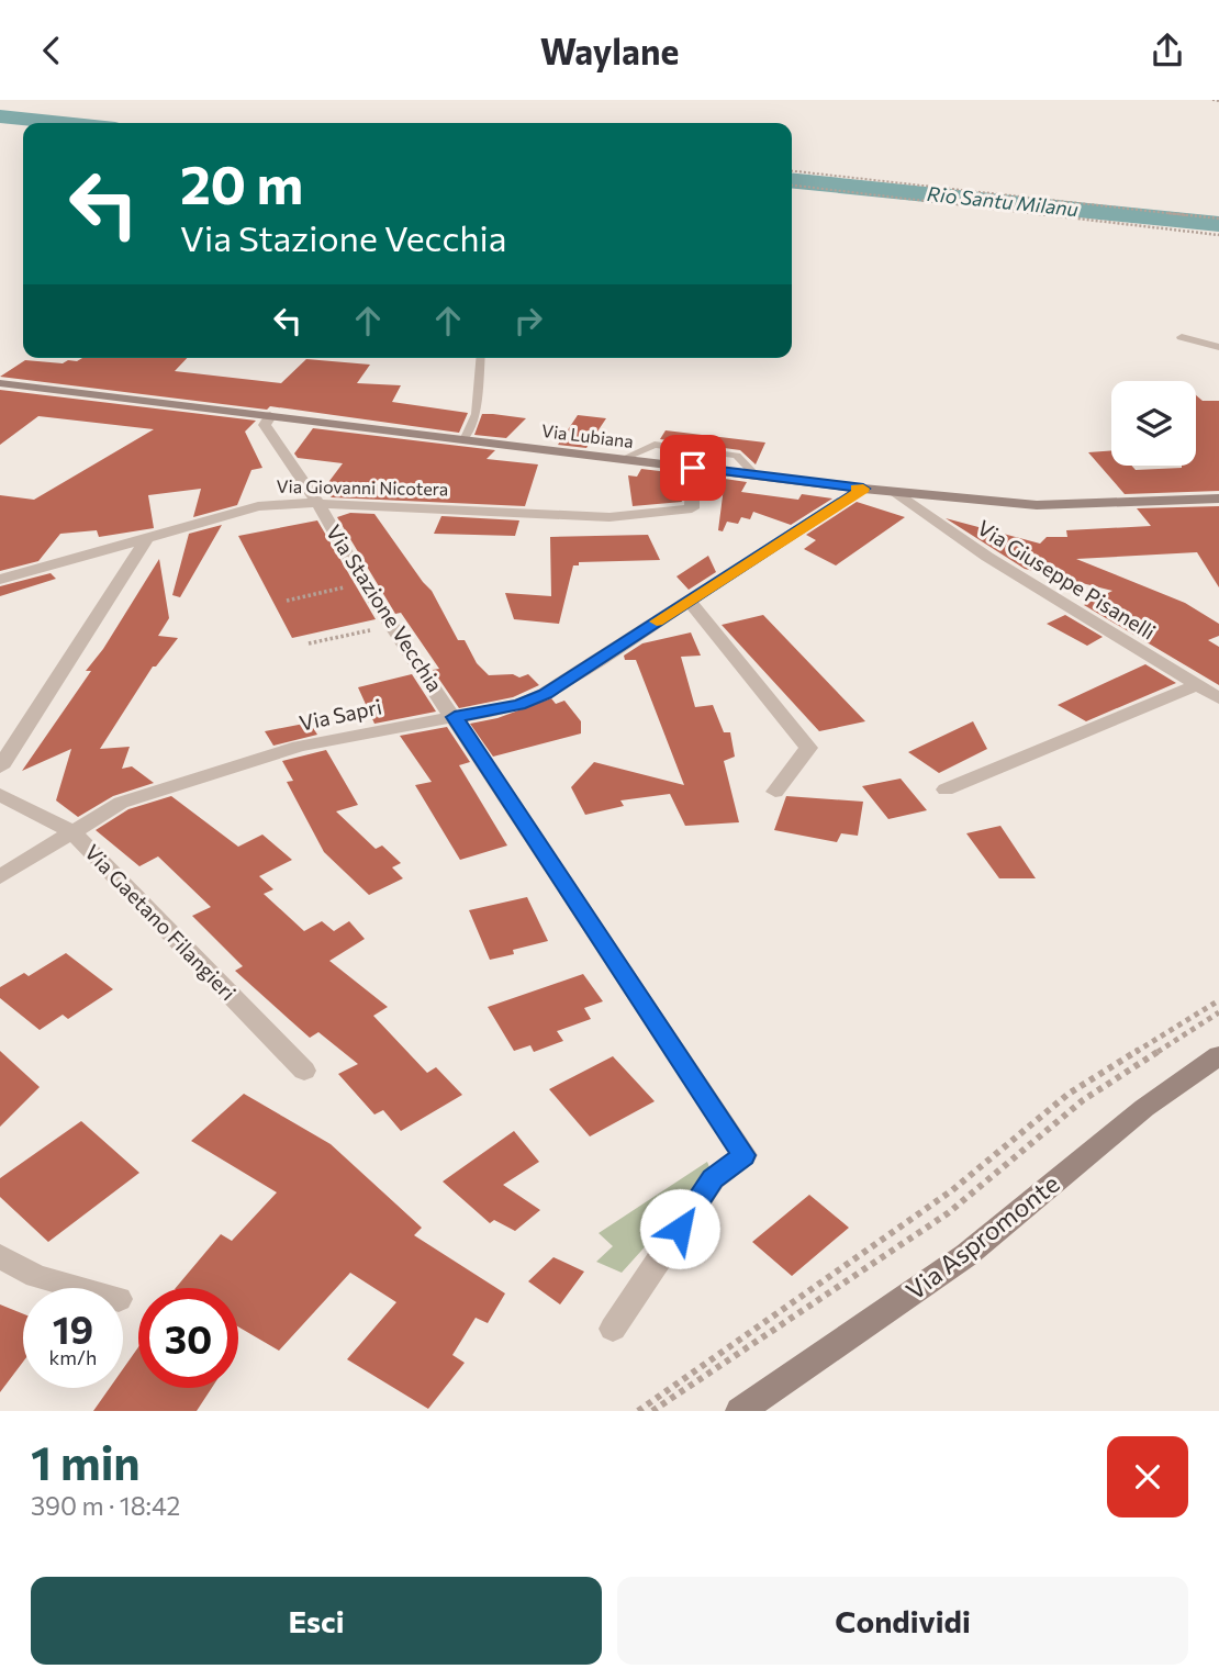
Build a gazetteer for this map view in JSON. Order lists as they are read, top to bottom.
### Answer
{
  "streets": {
    "street": [
      "Via Lubiana",
      "Via Giovanni Nicotera",
      "Via Giuseppe Pisanelli",
      "Via Stazione Vecchia",
      "Via Sapri",
      "Via Gaetano Filangieri",
      "Via Aspromonte"
    ]
  },
  "crossings": [
    ["Via Lubiana", "Via Giovanni Nicotera"],
    ["Via Lubiana", "Via Giuseppe Pisanelli"],
    ["Via Lubiana", "Via Stazione Vecchia"],
    ["Via Lubiana", "Via Sapri"],
    ["Via Giovanni Nicotera", "Via Stazione Vecchia"],
    ["Via Stazione Vecchia", "Via Sapri"],
    ["Via Sapri", "Via Gaetano Filangieri"]
  ],
  "water": ["Rio Santu Milanu"],
  "page": {
    "header": "Waylane",
    "turn": ["20 m", "Via Stazione Vecchia"],
    "speed": "19 km/h",
    "limit": "30",
    "heading": ["1 min", "390 m · 18:42"],
    "buttons": ["Esci", "Condividi"]
  }
}
